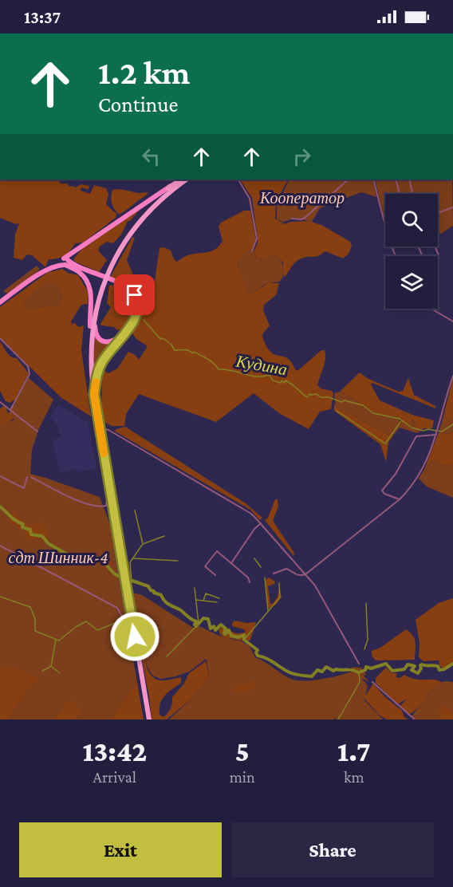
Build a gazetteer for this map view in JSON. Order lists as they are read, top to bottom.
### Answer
{
  "water": ["Кудина"],
  "parks": ["Кооператор", "сдт Шинник-4"],
  "page": {
    "status": "13:37",
    "turn": ["1.2 km", "Continue"],
    "eta": [
      "13:42",
      "Arrival",
      "5",
      "min",
      "1.7",
      "km"
    ],
    "buttons": ["Exit", "Share"]
  }
}
